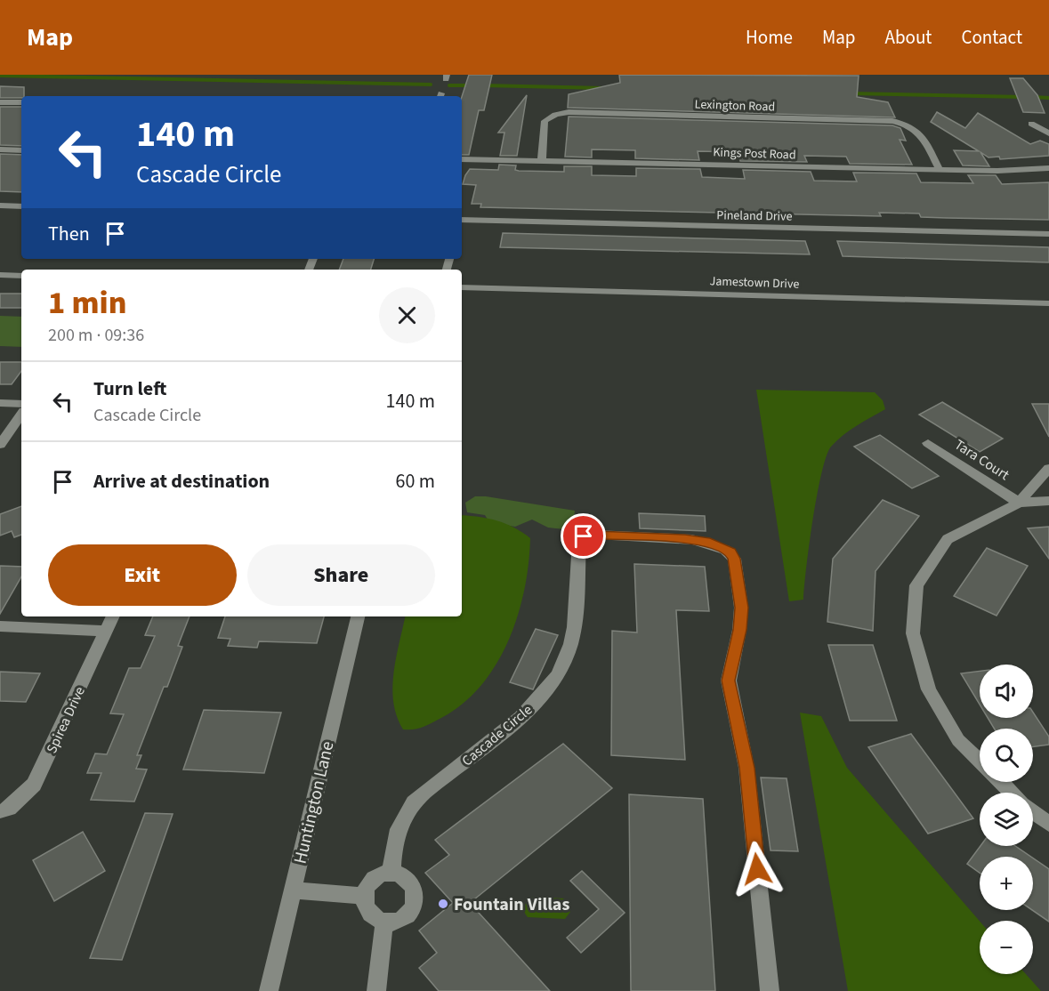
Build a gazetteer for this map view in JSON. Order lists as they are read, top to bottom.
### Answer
{
  "streets": {
    "street": [
      "Lexington Road",
      "Kings Post Road",
      "Pineland Drive",
      "Jamestown Drive",
      "Tara Court",
      "Spirea Drive",
      "Cascade Circle",
      "Huntington Lane"
    ]
  },
  "crossings": [
    ["Lexington Road", "Kings Post Road"]
  ],
  "places": ["Fountain Villas"],
  "page": {
    "header": "Map",
    "nav": [
      "Home",
      "Map",
      "About",
      "Contact"
    ],
    "turn": ["140 m", "Cascade Circle"],
    "then": "Then",
    "heading": ["1 min", "200 m · 09:36"],
    "list": [
      {
        "name": "Turn left",
        "note": "Cascade Circle",
        "value": "140 m"
      },
      {
        "name": "Arrive at destination",
        "value": "60 m"
      }
    ],
    "buttons": ["Exit", "Share"],
    "map_buttons": ["+", "−"]
  }
}
